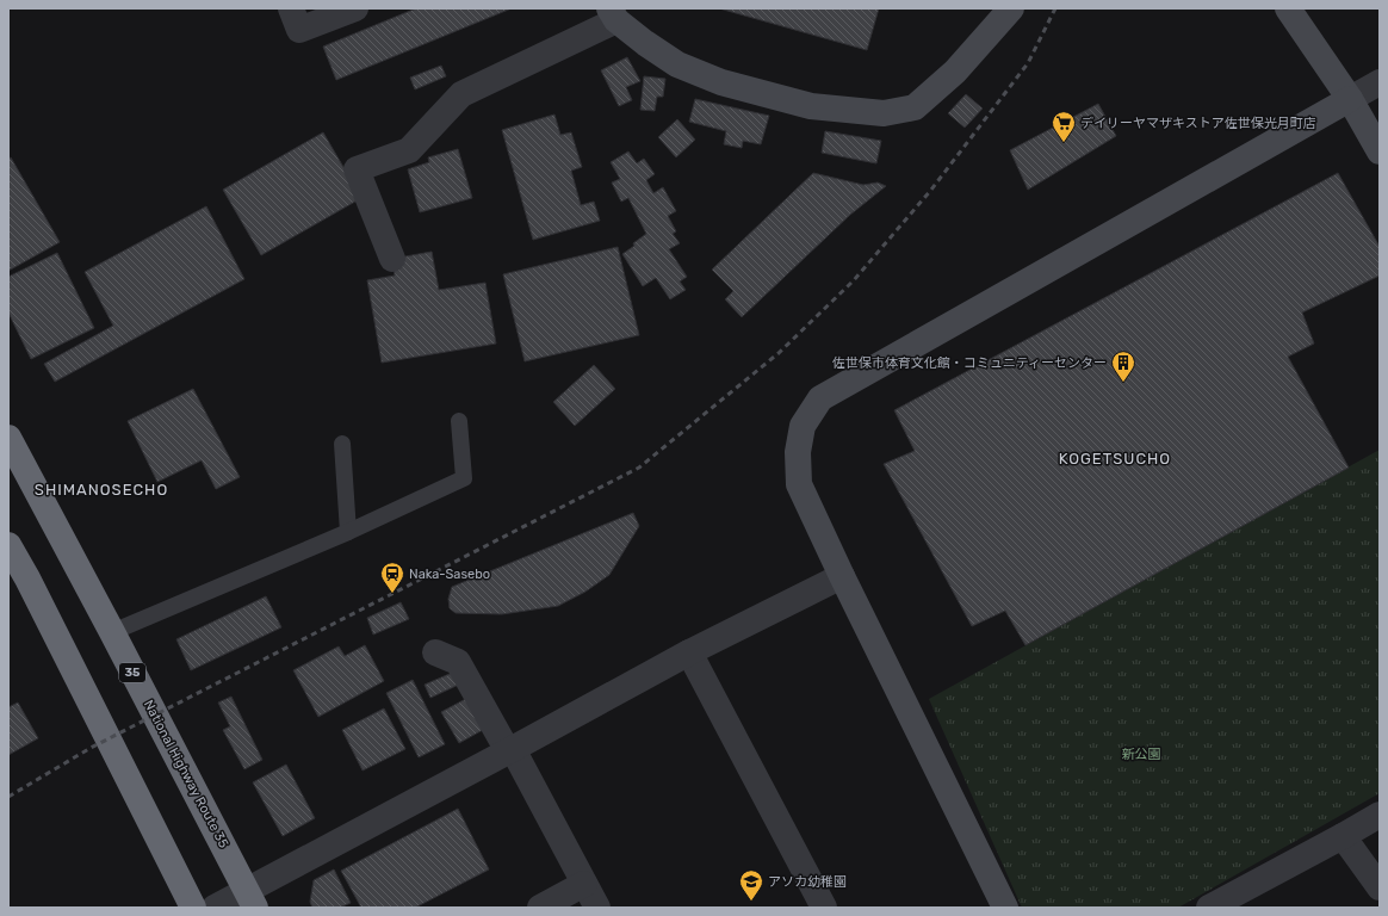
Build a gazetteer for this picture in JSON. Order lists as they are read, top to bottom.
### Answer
{
  "streets": {
    "highway": ["35", "National Highway Route 35"]
  },
  "districts": ["KOGETSUCHO", "SHIMANOSECHO"],
  "parks": ["新公園"],
  "places": {
    "supermarket": ["デイリーヤマザキストア佐世保光月町店"],
    "building": ["佐世保市体育文化館・コミュニティーセンター"],
    "station": ["Naka-Sasebo"],
    "school or university": ["アソカ幼稚園"]
  }
}
